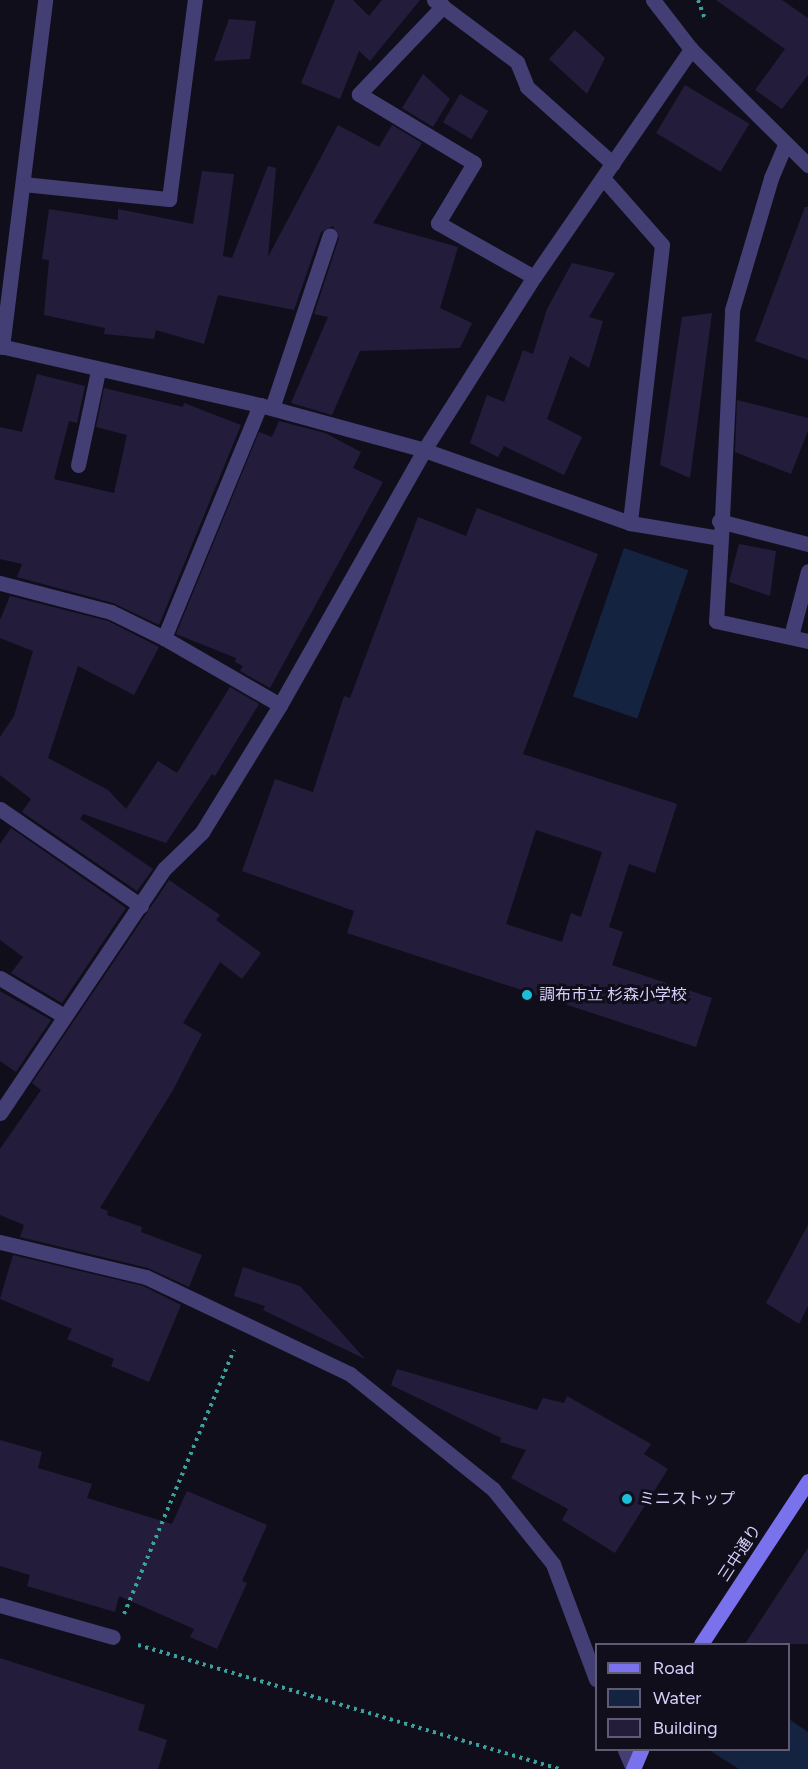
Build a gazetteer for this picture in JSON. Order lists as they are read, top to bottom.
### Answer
{
  "streets": {
    "street": ["三中通り"]
  },
  "places": ["調布市立 杉森小学校", "ミニストップ"],
  "legend": ["Road", "Water", "Building"]
}
